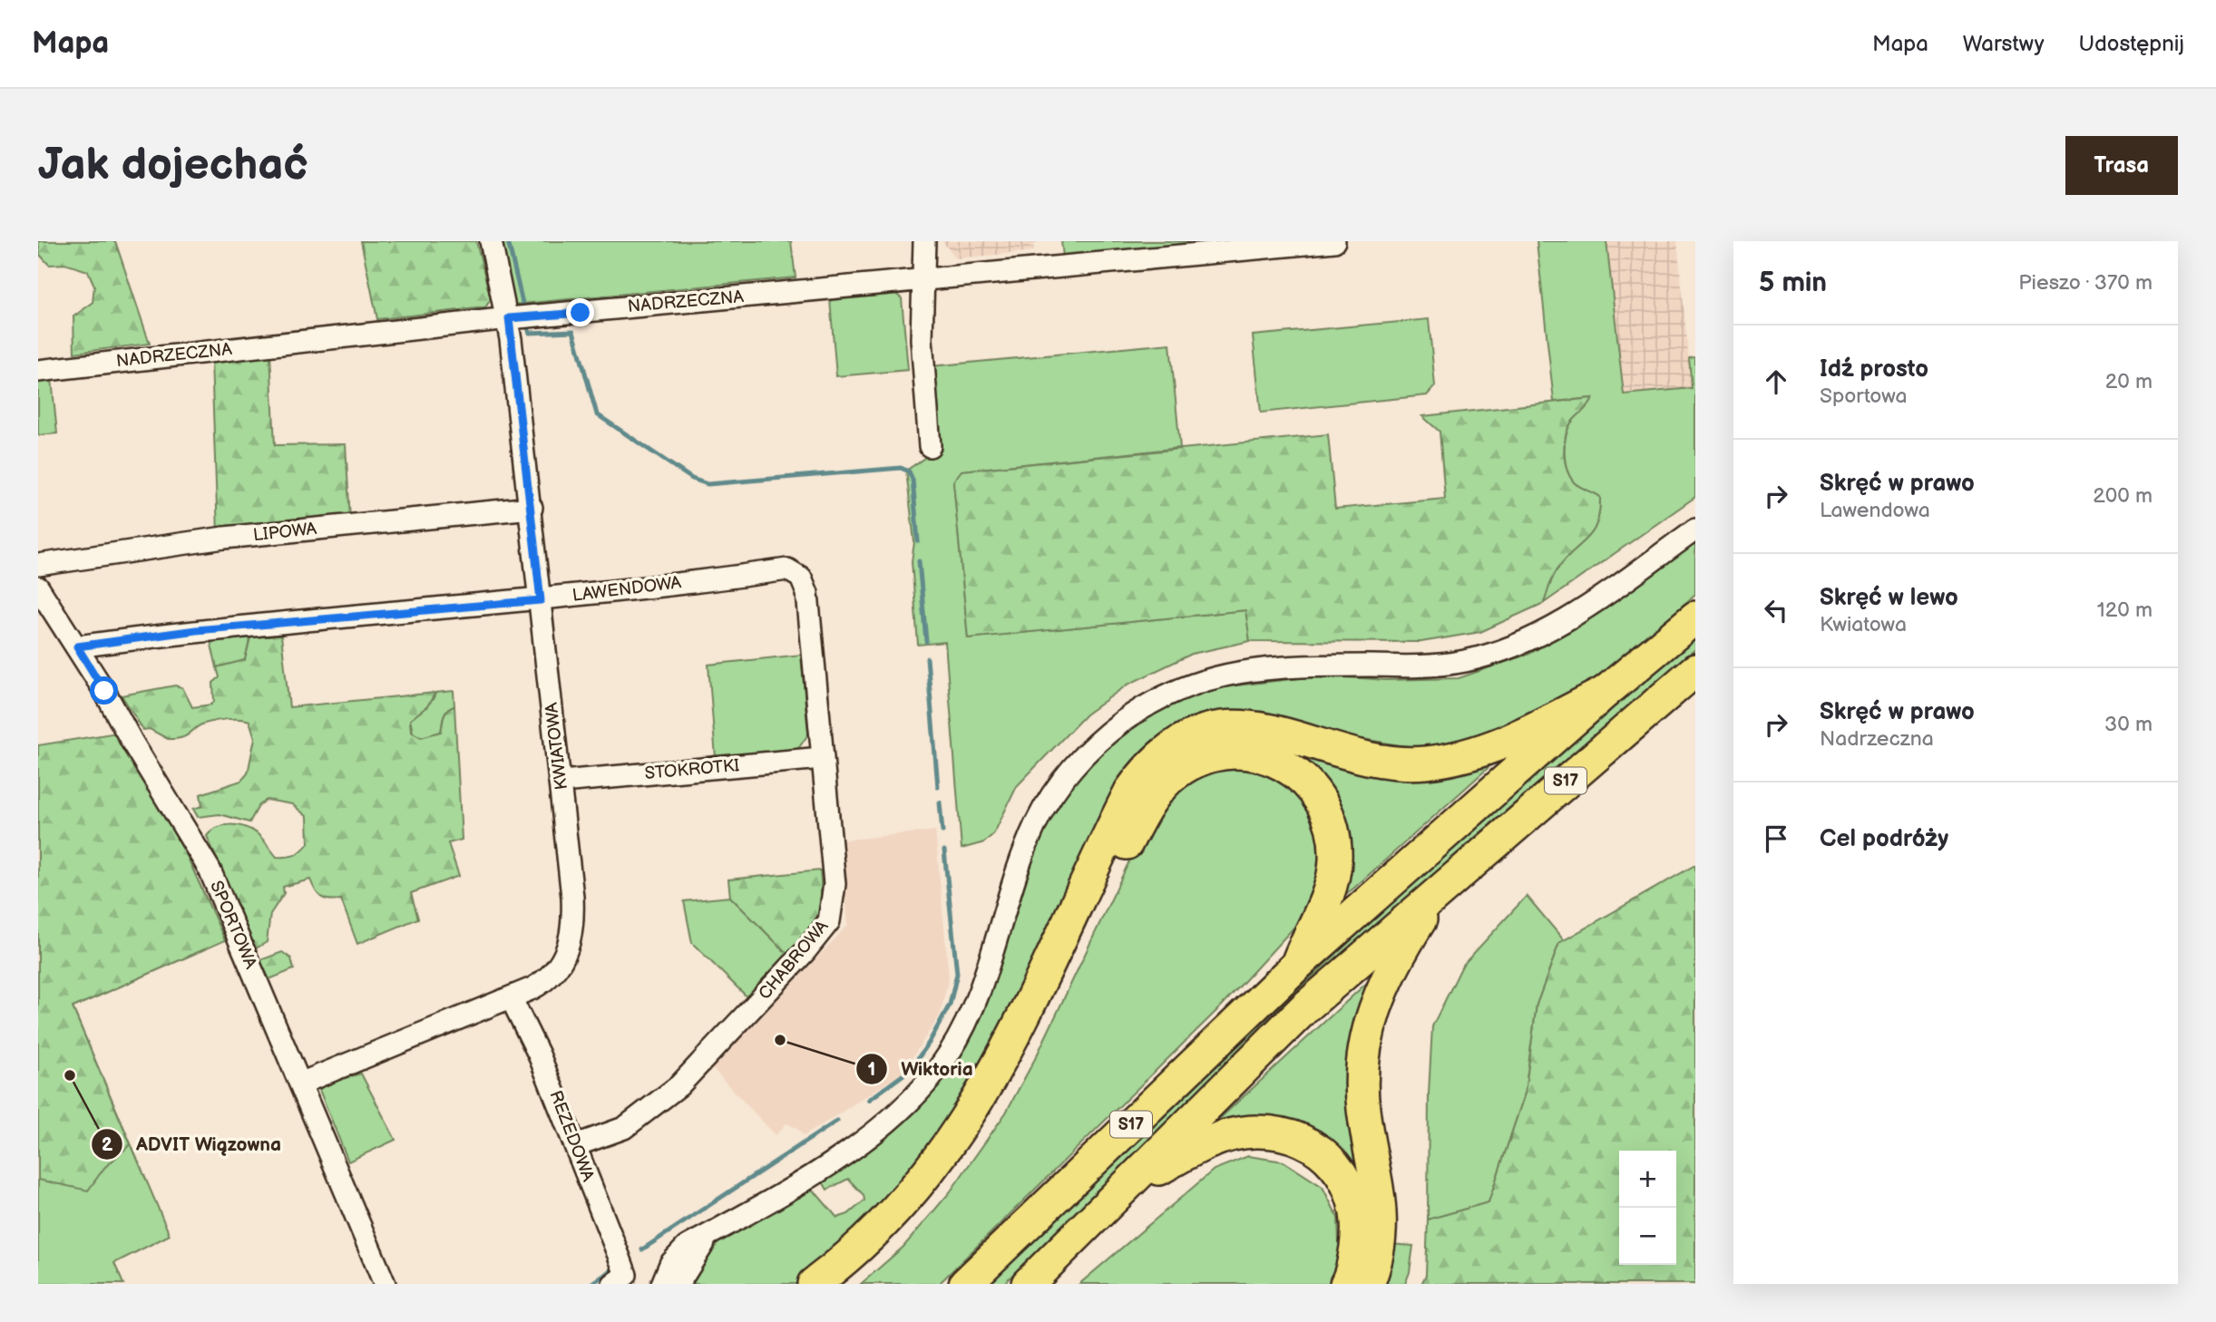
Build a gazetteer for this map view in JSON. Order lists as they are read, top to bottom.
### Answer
{
  "streets": {
    "highway": ["S17"],
    "street": [
      "NADRZECZNA",
      "LIPOWA",
      "LAWENDOWA",
      "KWIATOWA",
      "STOKROTKI",
      "SPORTOWA",
      "CHABROWA",
      "REZEDOWA"
    ]
  },
  "crossings": [
    ["NADRZECZNA", "KWIATOWA"],
    ["LIPOWA", "KWIATOWA"],
    ["LAWENDOWA", "KWIATOWA"],
    ["LAWENDOWA", "SPORTOWA"],
    ["LAWENDOWA", "CHABROWA"],
    ["KWIATOWA", "STOKROTKI"],
    ["KWIATOWA", "SPORTOWA"],
    ["KWIATOWA", "REZEDOWA"],
    ["STOKROTKI", "CHABROWA"],
    ["CHABROWA", "REZEDOWA"]
  ],
  "places": ["Wiktoria", "ADVIT Wiązowna"],
  "page": {
    "header": "Mapa",
    "nav": ["Mapa", "Warstwy", "Udostępnij"],
    "buttons": "Trasa",
    "title": "Jak dojechać",
    "heading": ["5 min", "Pieszo · 370 m"],
    "list": [
      ["Idź prosto", "Sportowa", "20 m"],
      ["Skręć w prawo", "Lawendowa", "200 m"],
      ["Skręć w lewo", "Kwiatowa", "120 m"],
      ["Skręć w prawo", "Nadrzeczna", "30 m"],
      "Cel podróży"
    ],
    "map_buttons": ["+", "−"]
  }
}
